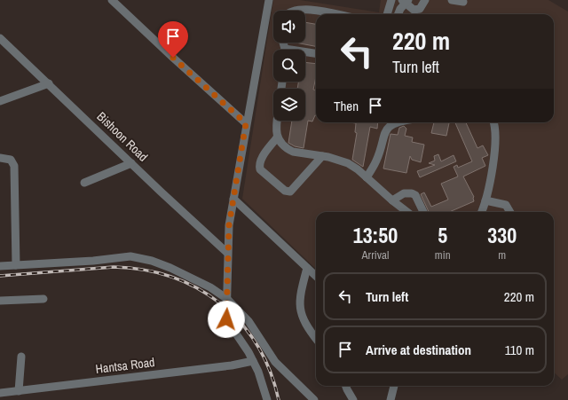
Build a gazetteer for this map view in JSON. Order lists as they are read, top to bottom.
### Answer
{
  "streets": {
    "street": ["Bishoon Road", "Hantsa Road"]
  },
  "page": {
    "turn": ["220 m", "Turn left"],
    "then": "Then",
    "eta": [
      "13:50",
      "Arrival",
      "5",
      "min",
      "330",
      "m"
    ],
    "list": [
      {
        "name": "Turn left",
        "value": "220 m"
      },
      {
        "name": "Arrive at destination",
        "value": "110 m"
      }
    ]
  }
}
